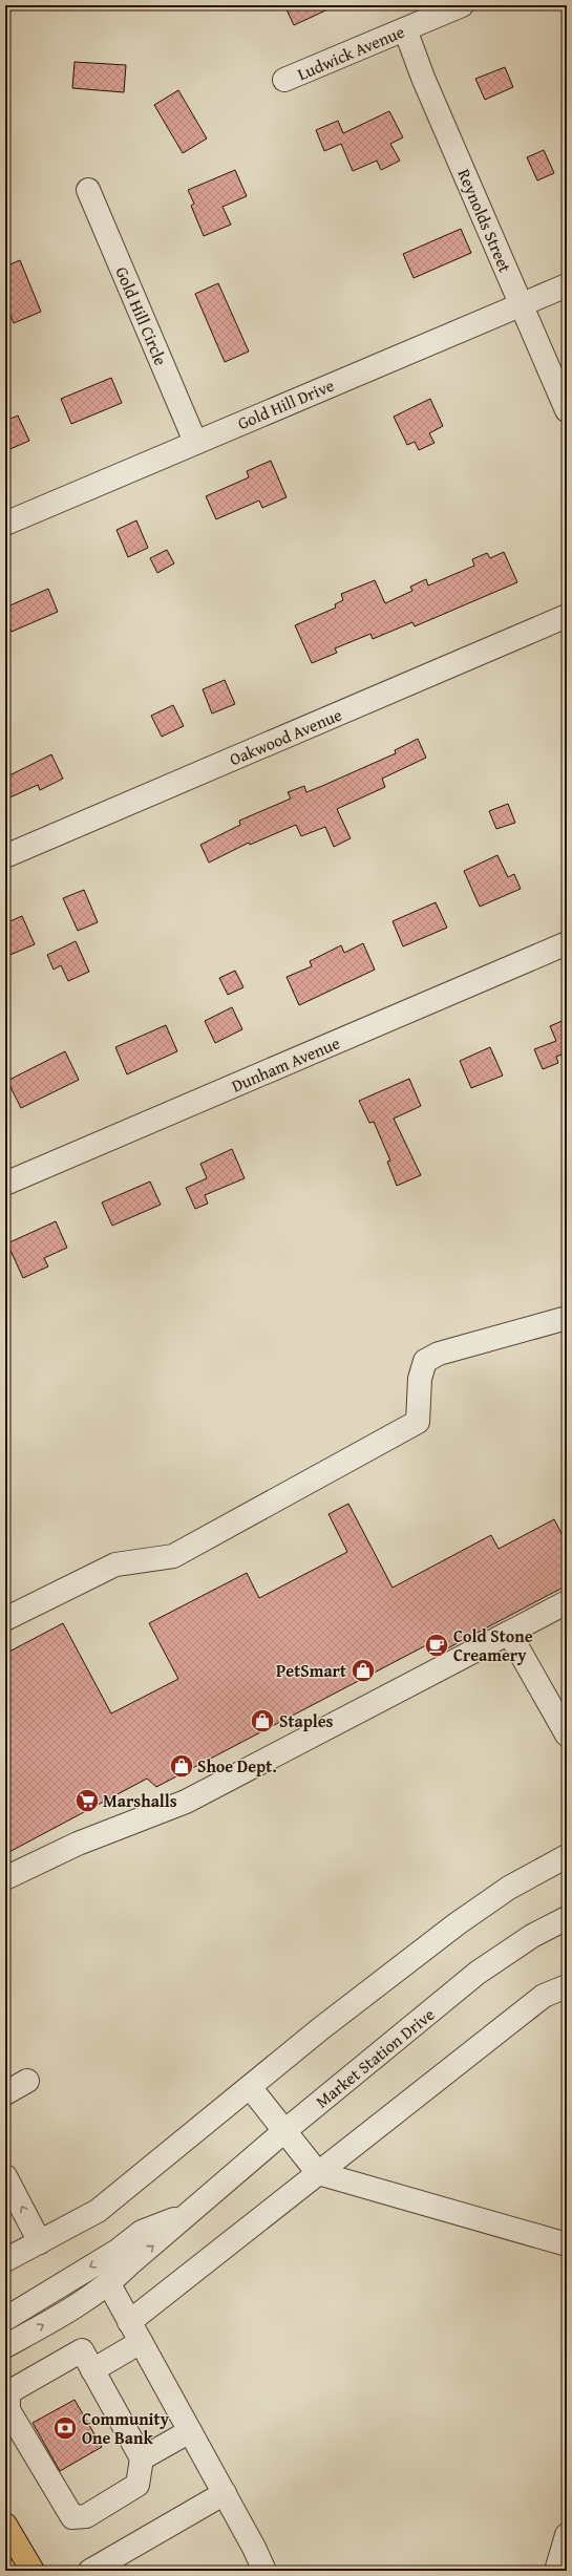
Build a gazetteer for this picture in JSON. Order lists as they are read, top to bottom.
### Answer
{
  "streets": {
    "street": [
      "Ludwick Avenue",
      "Reynolds Street",
      "Gold Hill Circle",
      "Gold Hill Drive",
      "Oakwood Avenue",
      "Dunham Avenue",
      "Market Station Drive"
    ]
  },
  "crossings": [
    ["Ludwick Avenue", "Reynolds Street"],
    ["Reynolds Street", "Gold Hill Drive"],
    ["Gold Hill Circle", "Gold Hill Drive"]
  ],
  "places": {
    "cafe": ["Cold Stone Creamery"],
    "shop": ["PetSmart", "Staples", "Shoe Dept."],
    "supermarket": ["Marshalls"],
    "bank": ["Community One Bank"]
  }
}
